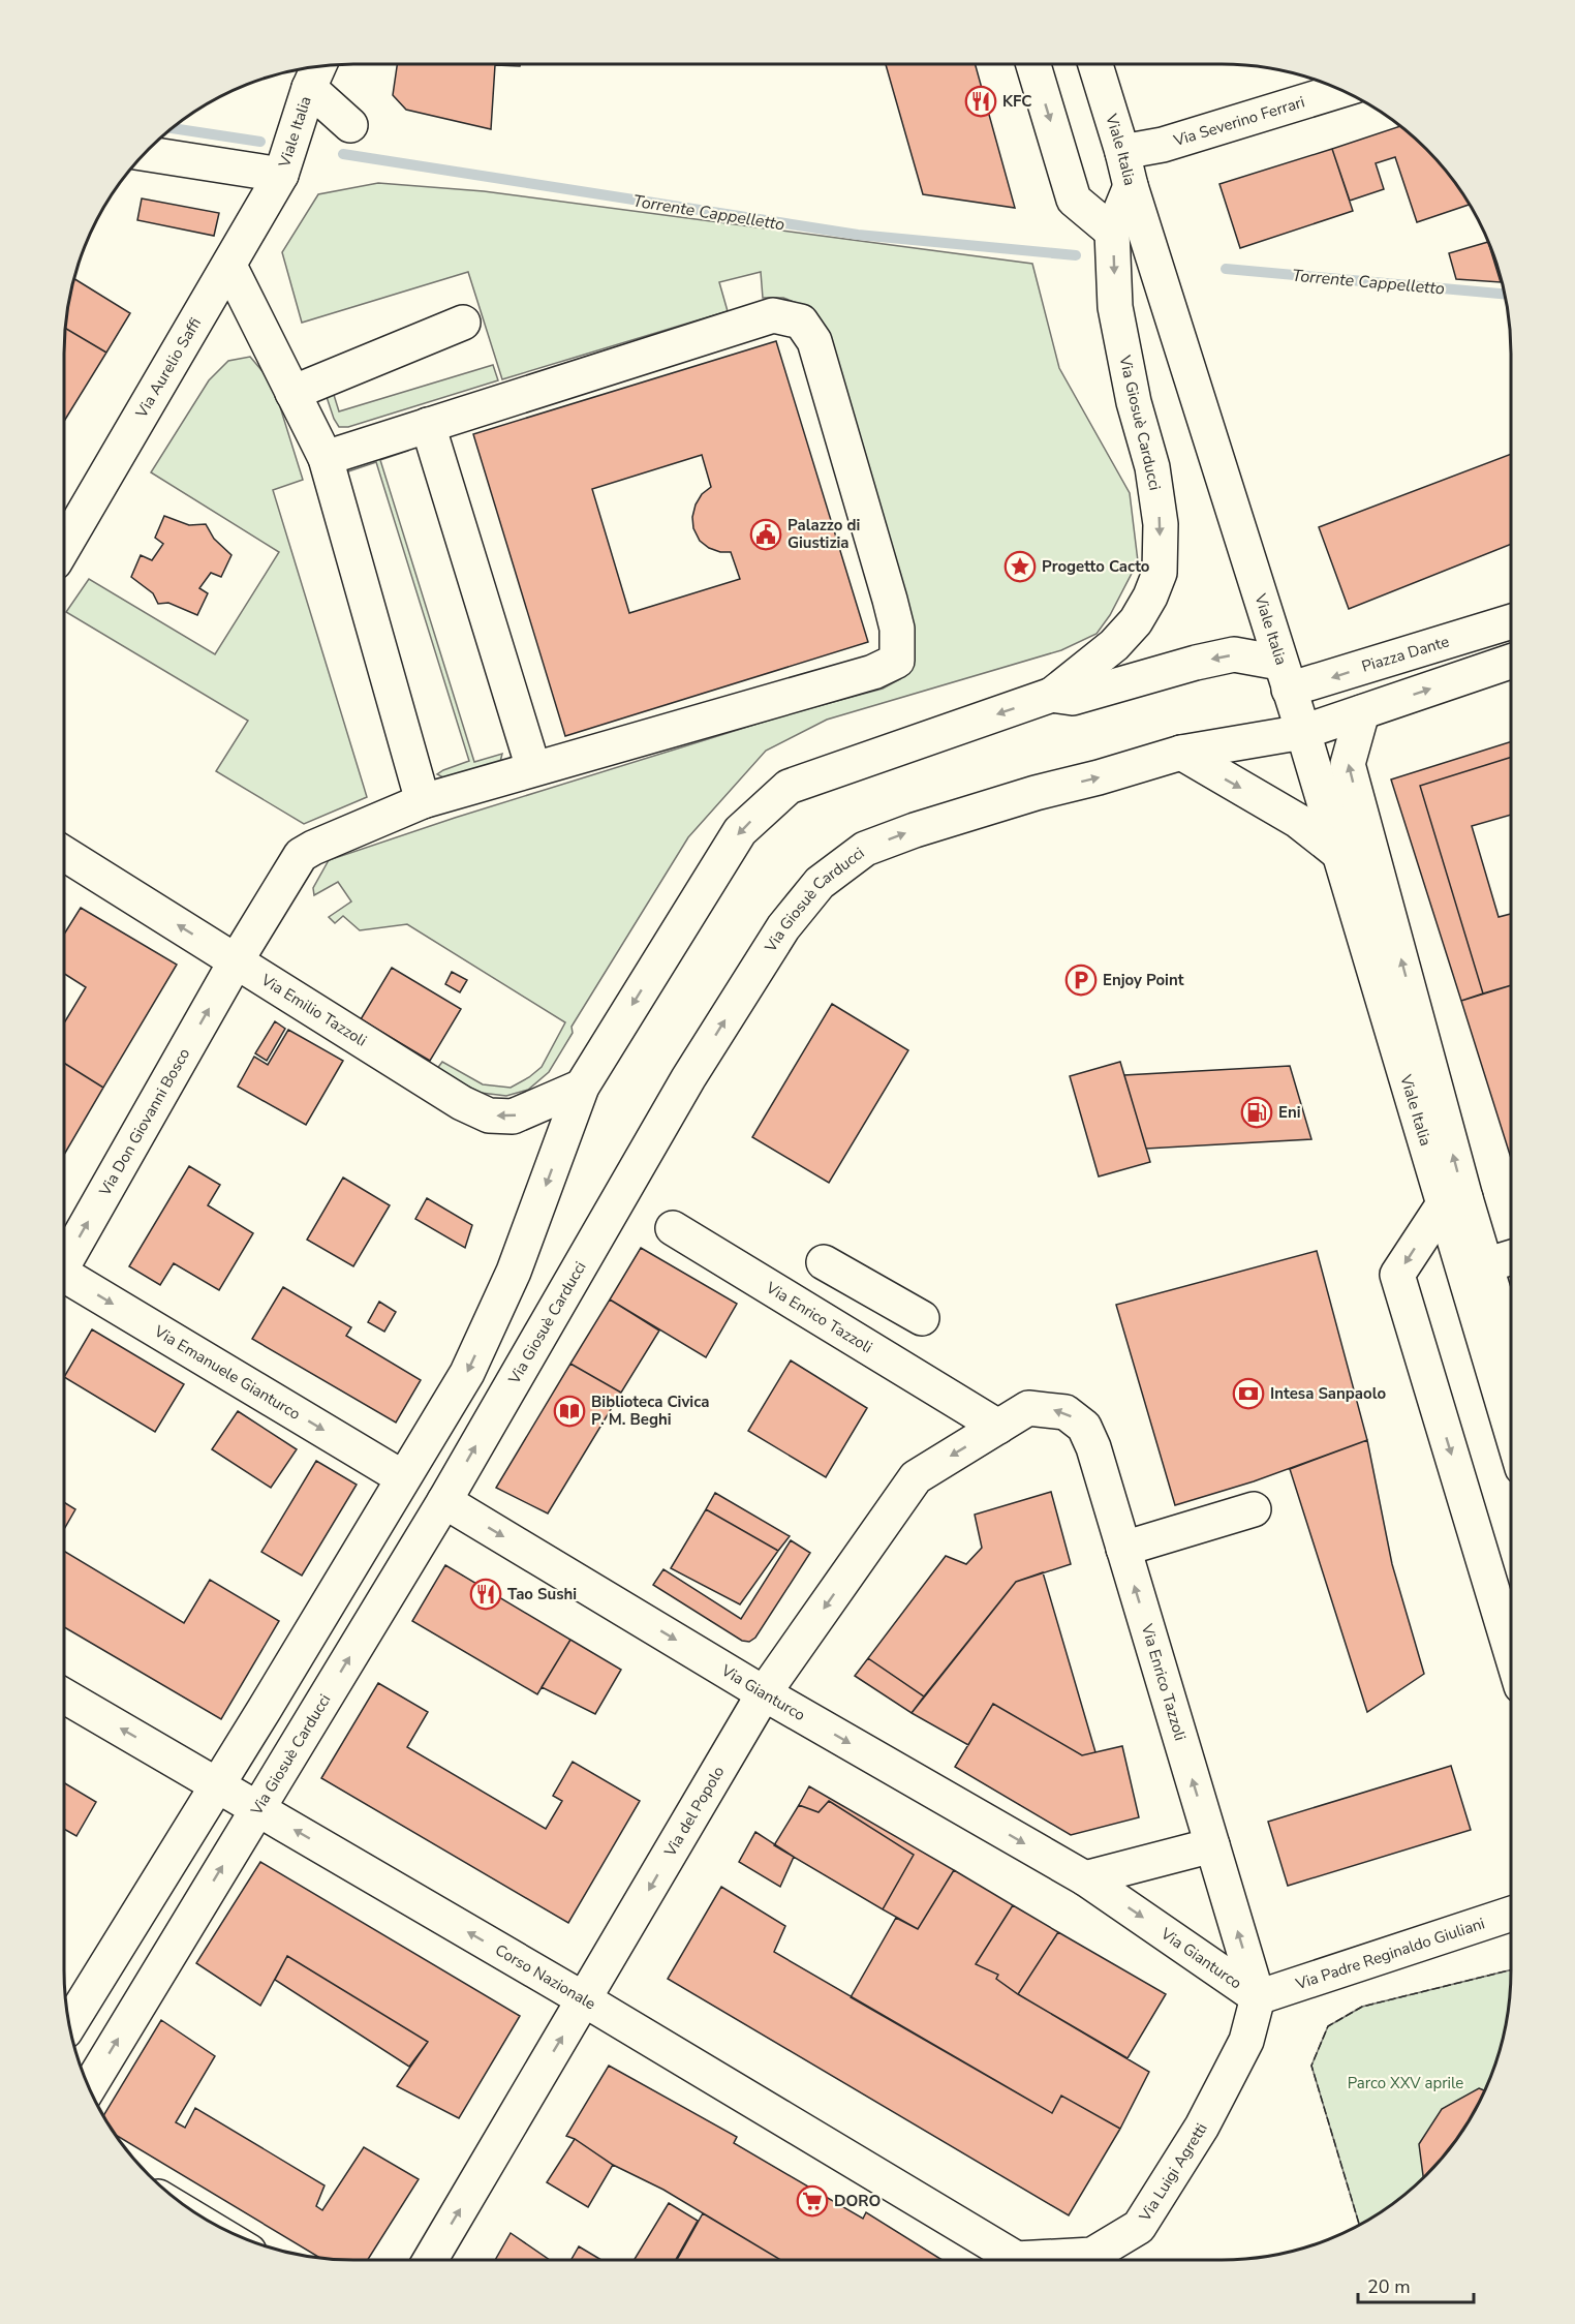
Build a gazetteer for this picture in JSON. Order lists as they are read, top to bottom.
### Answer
{
  "streets": {
    "street": [
      "Via Severino Ferrari",
      "Viale Italia",
      "Via Aurelio Saffi",
      "Via Giosuè Carducci",
      "Piazza Dante",
      "Via Emilio Tazzoli",
      "Via Don Giovanni Bosco",
      "Via Enrico Tazzoli",
      "Via Emanuele Gianturco",
      "Via Gianturco",
      "Via del Popolo",
      "Via Padre Reginaldo Giuliani",
      "Corso Nazionale",
      "Via Luigi Agretti"
    ]
  },
  "crossings": [
    ["Via Severino Ferrari", "Viale Italia"],
    ["Viale Italia", "Via Aurelio Saffi"],
    ["Viale Italia", "Via Giosuè Carducci"],
    ["Viale Italia", "Piazza Dante"],
    ["Via Giosuè Carducci", "Piazza Dante"],
    ["Via Giosuè Carducci", "Via Emilio Tazzoli"],
    ["Via Giosuè Carducci", "Via Emanuele Gianturco"],
    ["Via Giosuè Carducci", "Via Gianturco"],
    ["Via Giosuè Carducci", "Corso Nazionale"],
    ["Via Emilio Tazzoli", "Via Don Giovanni Bosco"],
    ["Via Enrico Tazzoli", "Via Gianturco"],
    ["Via Enrico Tazzoli", "Via del Popolo"],
    ["Via Enrico Tazzoli", "Via Padre Reginaldo Giuliani"],
    ["Via Enrico Tazzoli", "Via Luigi Agretti"],
    ["Via Gianturco", "Via del Popolo"],
    ["Via Gianturco", "Via Padre Reginaldo Giuliani"],
    ["Via Gianturco", "Via Luigi Agretti"],
    ["Via del Popolo", "Corso Nazionale"],
    ["Via Padre Reginaldo Giuliani", "Via Luigi Agretti"]
  ],
  "one_way": [
    "Via Emilio Tazzoli",
    "Via Enrico Tazzoli",
    "Via Emanuele Gianturco",
    "Via Gianturco",
    "Corso Nazionale"
  ],
  "water": ["Torrente Cappelletto"],
  "parks": ["Parco XXV aprile"],
  "places": {
    "restaurant": ["KFC", "Tao Sushi"],
    "public building": ["Palazzo di Giustizia"],
    "place": ["Progetto Cacto"],
    "parking": ["Enjoy Point"],
    "fuel station": ["Eni"],
    "bank": ["Intesa Sanpaolo"],
    "library": ["Biblioteca Civica P. M. Beghi"],
    "supermarket": ["DORO"]
  },
  "scale_bar": "20 m"
}
